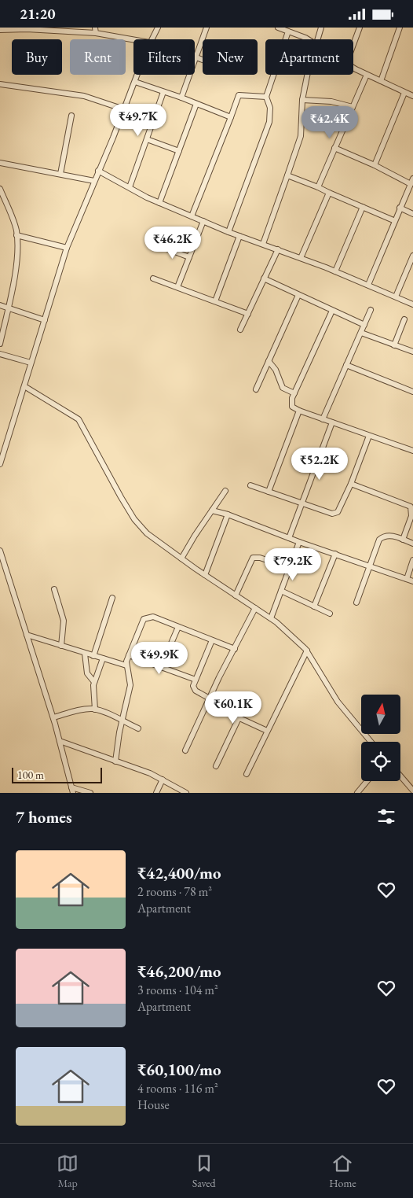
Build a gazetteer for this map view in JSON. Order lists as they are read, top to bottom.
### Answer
{
  "scale_bar": "100 m",
  "north": "top",
  "page": {
    "status": "21:20",
    "chip": [
      "Buy",
      "Rent",
      "Filters",
      "New",
      "Apartment"
    ],
    "price": [
      "₹49.7K",
      "₹42.4K",
      "₹46.2K",
      "₹52.2K",
      "₹79.2K",
      "₹49.9K",
      "₹60.1K"
    ],
    "scale": "100 m",
    "heading": "7 homes",
    "list": [
      {
        "name": "₹42,400/mo",
        "note": "2 rooms · 78 m² · Apartment"
      },
      {
        "name": "₹46,200/mo",
        "note": "3 rooms · 104 m² · Apartment"
      },
      {
        "name": "₹60,100/mo",
        "note": "4 rooms · 116 m² · House"
      }
    ],
    "tabs": ["Map", "Saved", "Home"]
  }
}
